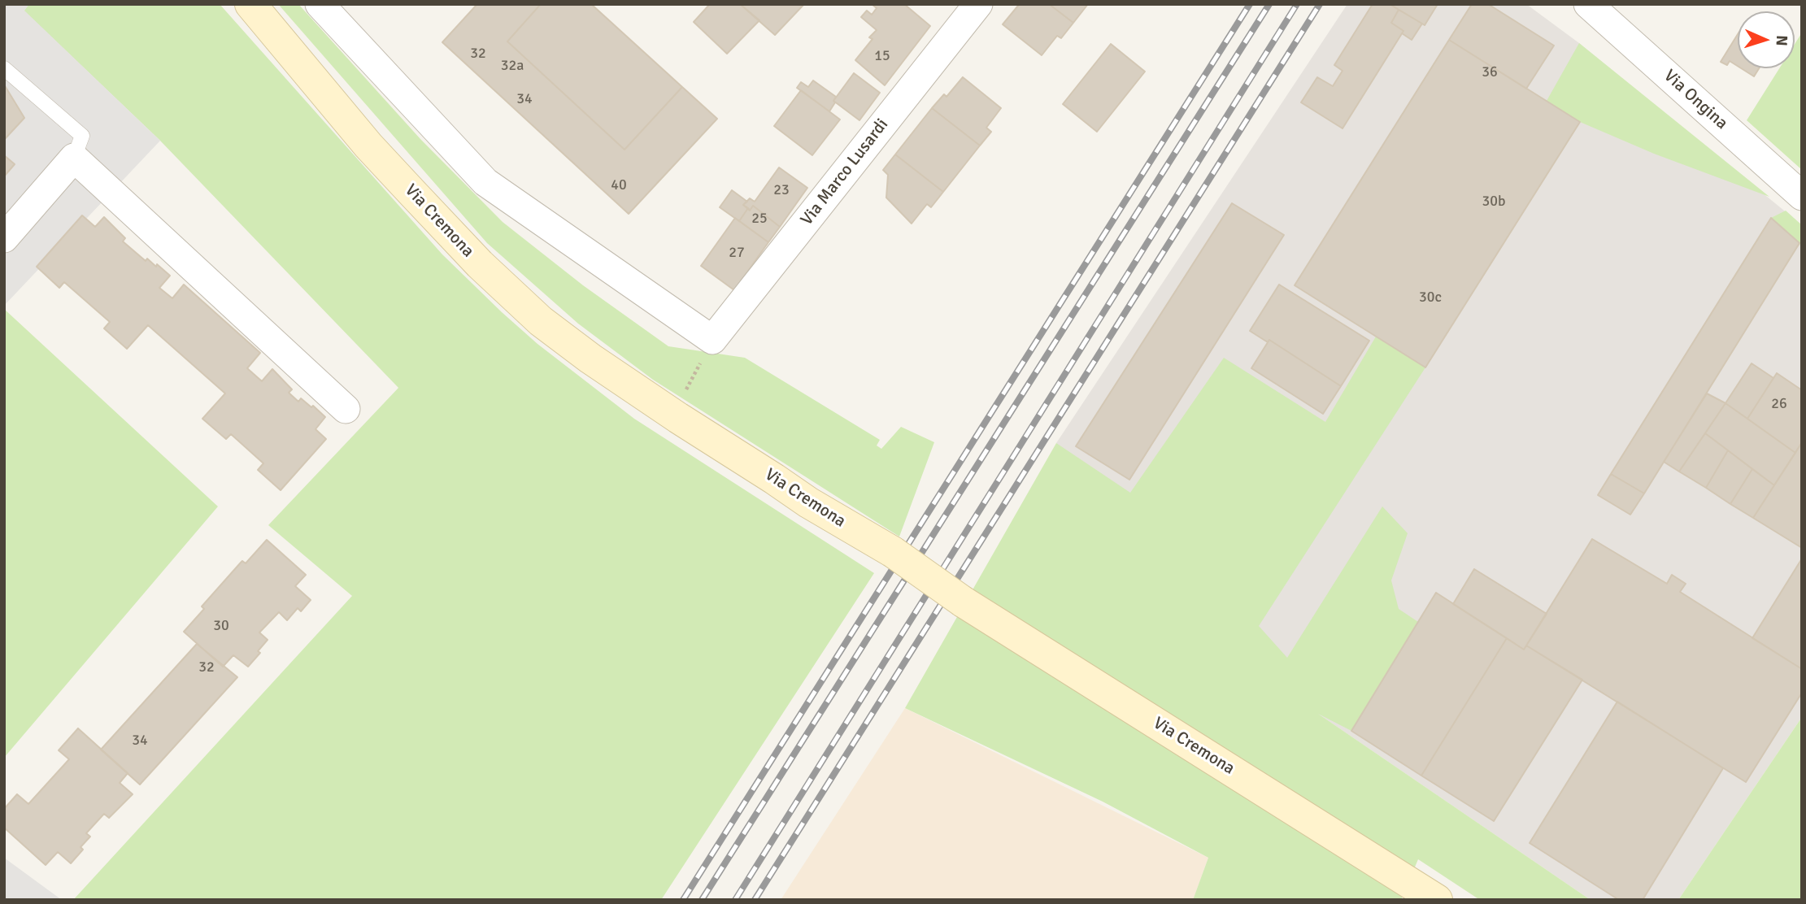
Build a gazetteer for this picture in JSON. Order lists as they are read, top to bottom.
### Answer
{
  "streets": {
    "main road": ["Via Cremona"],
    "street": ["Via Ongina", "Via Marco Lusardi"]
  },
  "house_numbers": [
    "32",
    "15",
    "32a",
    "36",
    "34",
    "40",
    "23",
    "30b",
    "25",
    "27",
    "30c",
    "26",
    "30",
    "32",
    "34"
  ],
  "north": "right"
}
